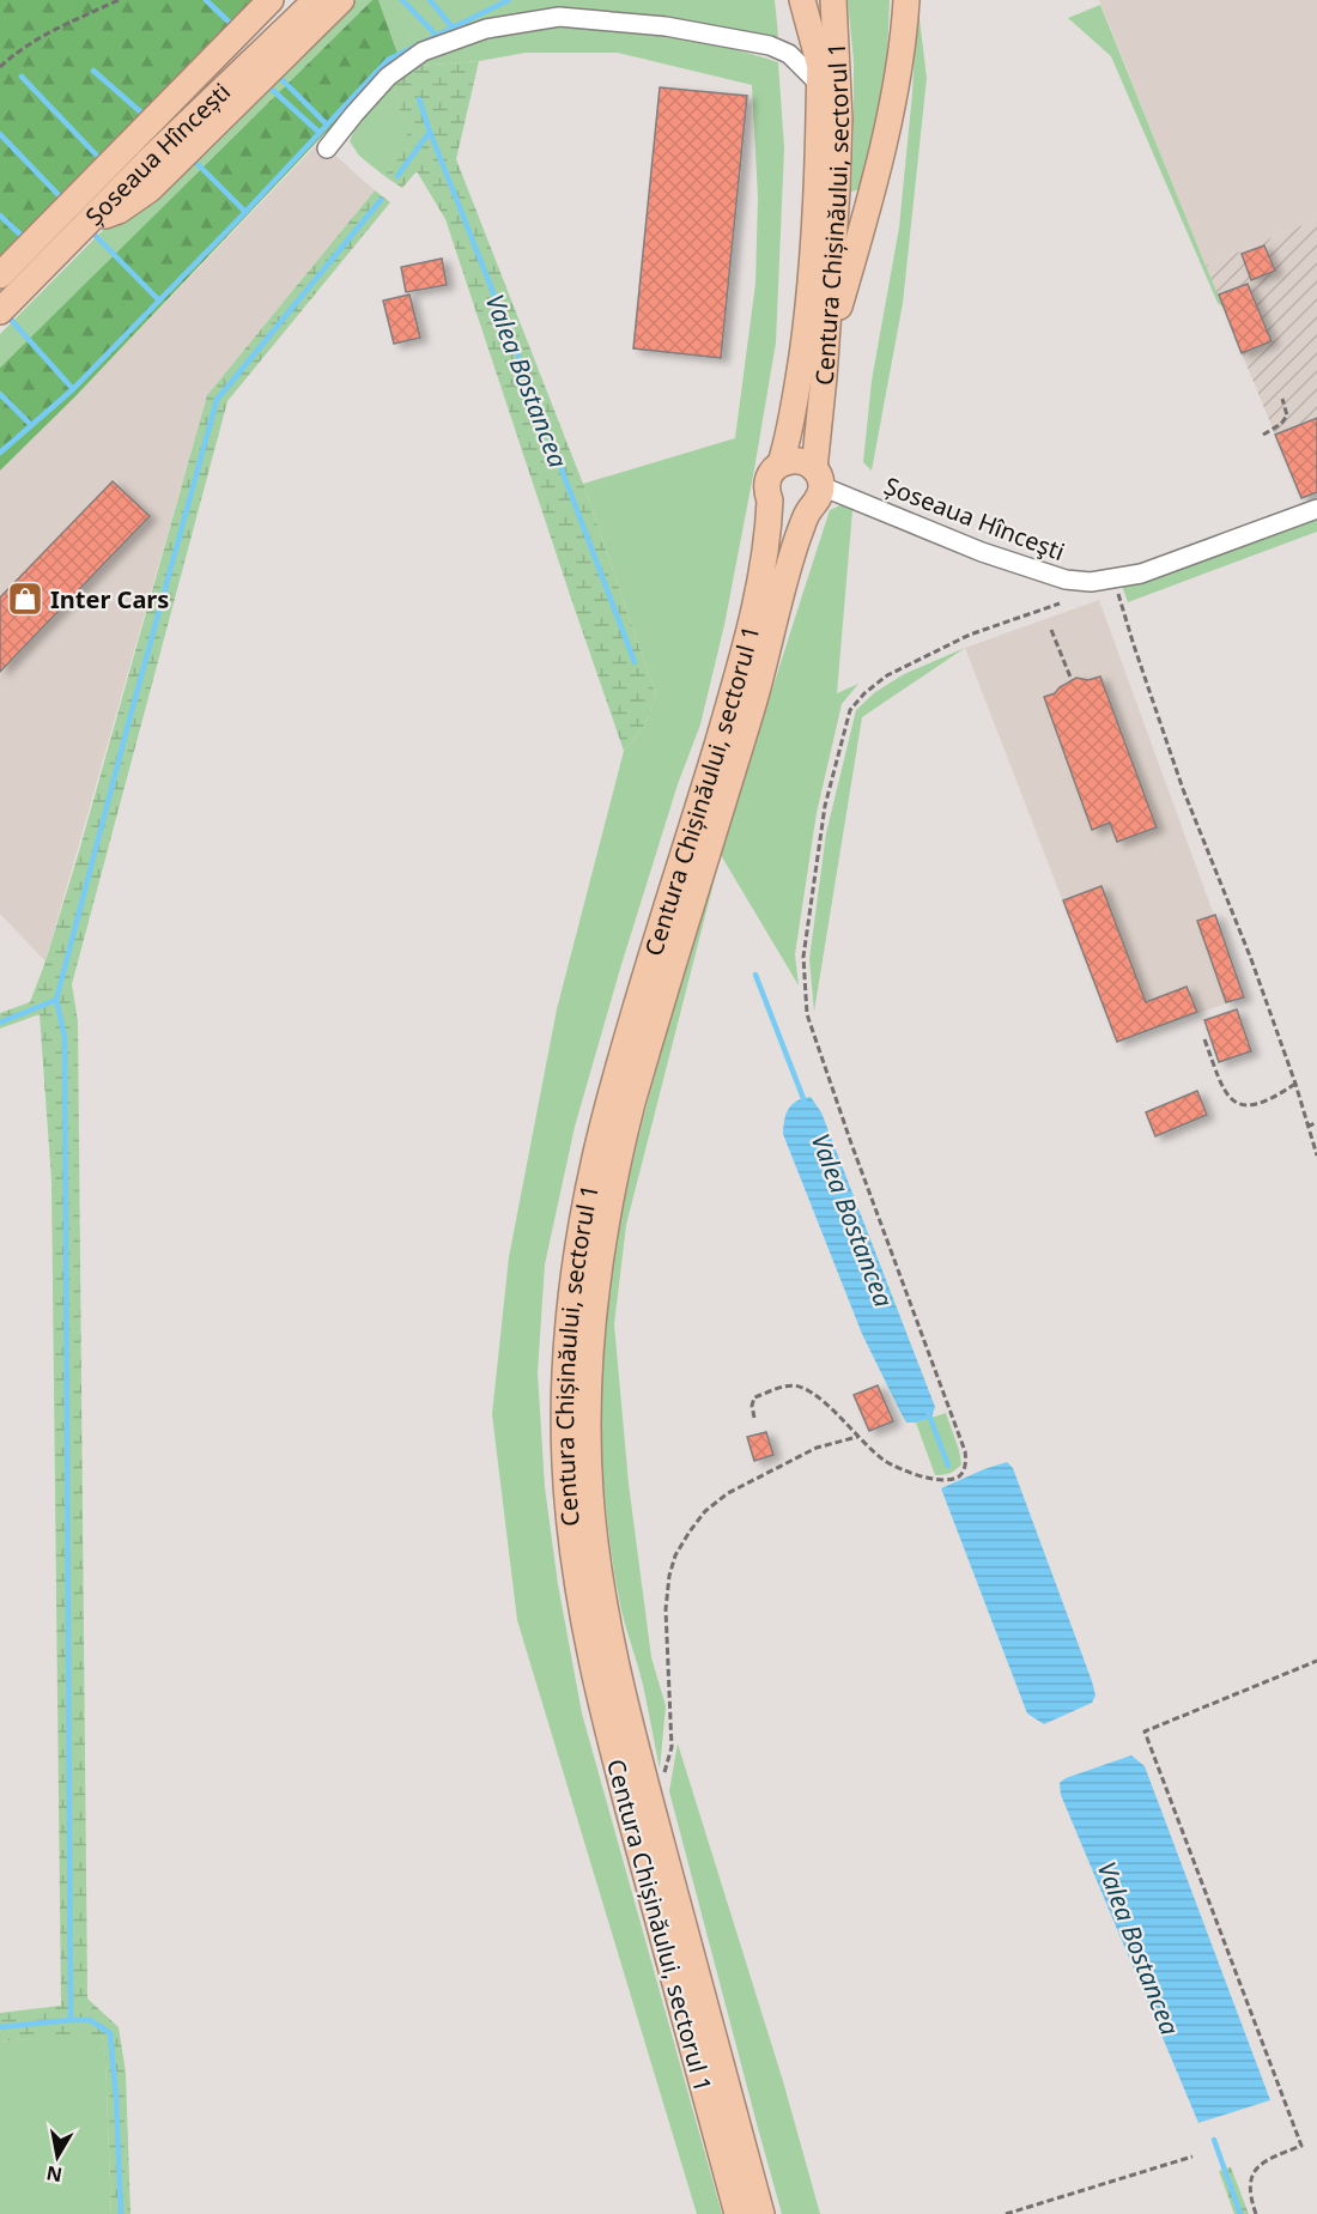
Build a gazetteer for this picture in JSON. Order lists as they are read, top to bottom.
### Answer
{
  "streets": {
    "highway": ["Șoseaua Hîncești", "Centura Chișinăului, sectorul 1"],
    "lane": ["Șoseaua Hînceşti"]
  },
  "crossings": [
    ["Centura Chișinăului, sectorul 1", "Șoseaua Hînceşti"]
  ],
  "water": ["Valea Bostancea"],
  "places": {
    "shop": ["Inter Cars"]
  },
  "north": "bottom"
}
